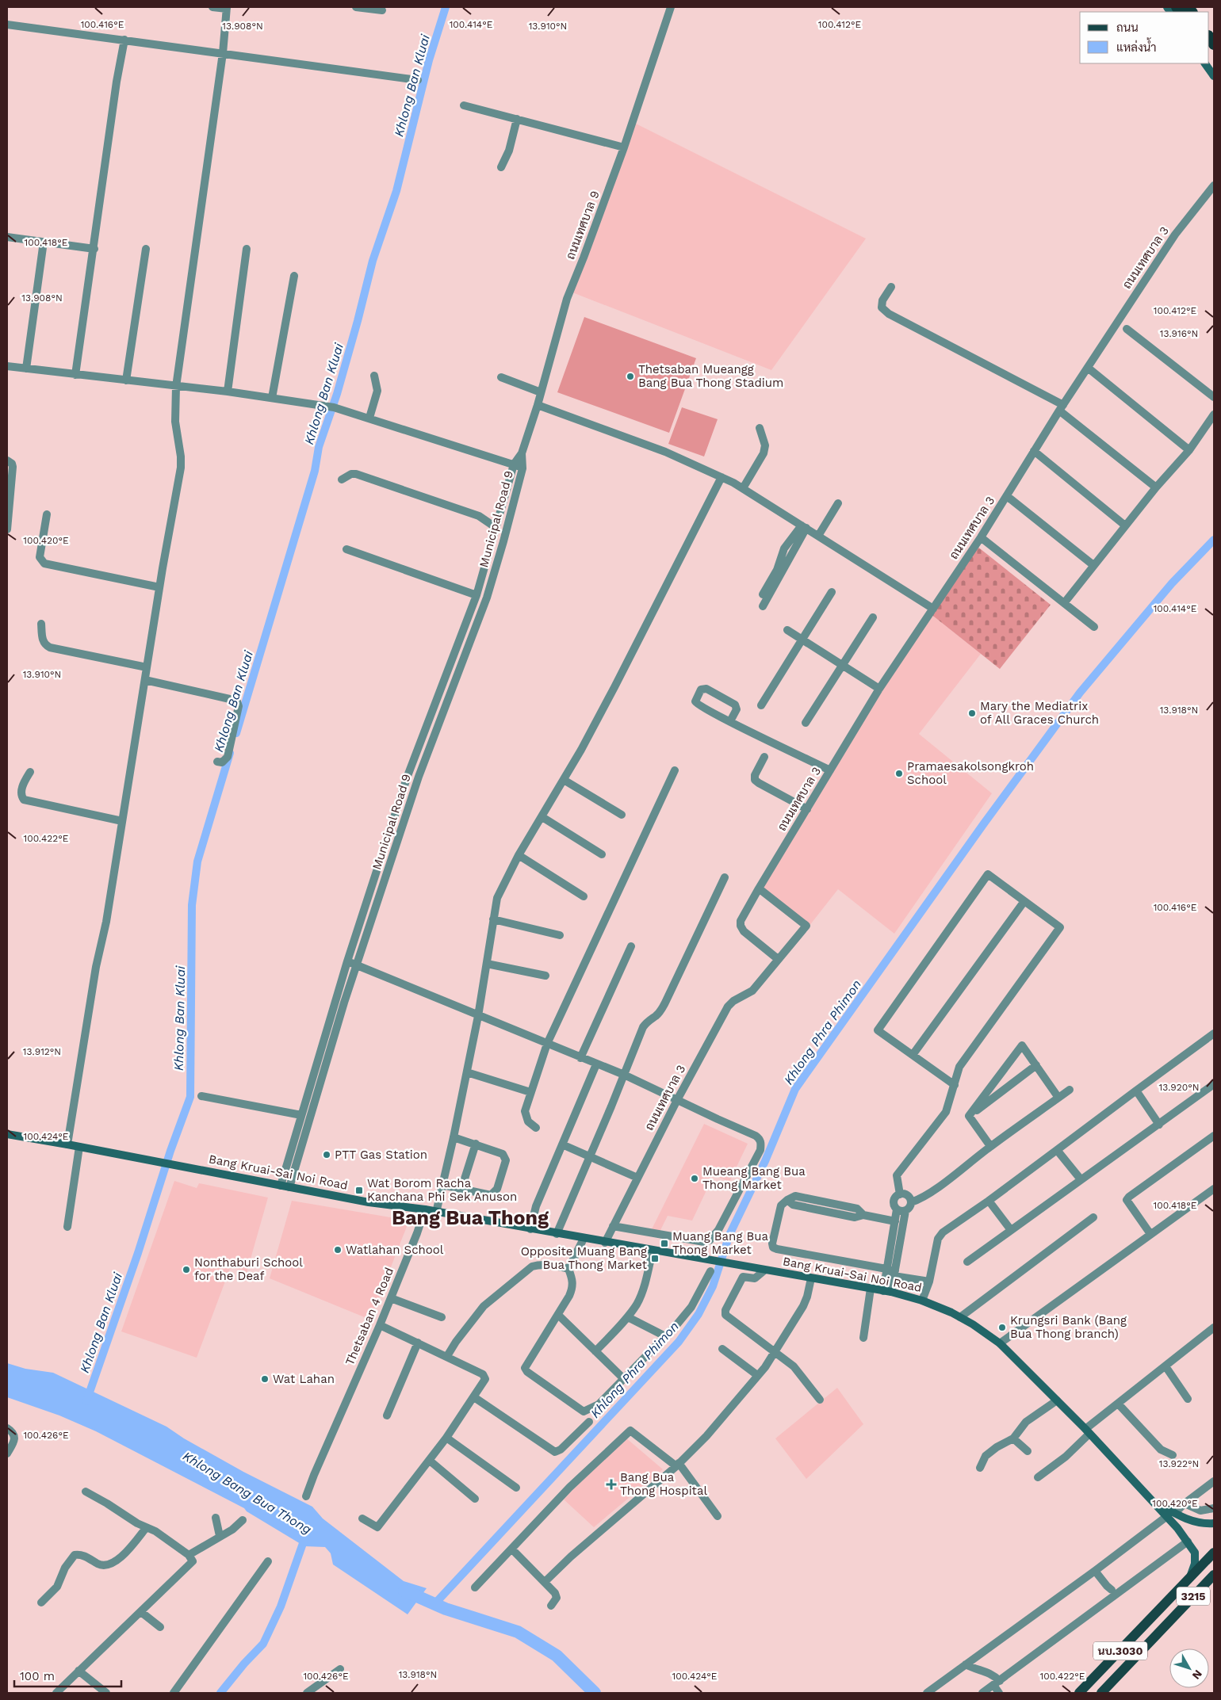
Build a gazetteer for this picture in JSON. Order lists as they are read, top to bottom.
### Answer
{
  "streets": {
    "main road": ["Bang Kruai-Sai Noi Road", "3215", "นบ.3030"],
    "street": [
      "ถนนเทศบาล 9",
      "ถนนเทศบาล 3",
      "Municipal Road 9",
      "Thetsaban 4 Road"
    ]
  },
  "crossings": [
    ["ถนนเทศบาล 9", "Municipal Road 9"],
    ["ถนนเทศบาล 3", "Bang Kruai-Sai Noi Road"],
    ["Municipal Road 9", "Bang Kruai-Sai Noi Road"],
    ["Bang Kruai-Sai Noi Road", "Thetsaban 4 Road"],
    ["Bang Kruai-Sai Noi Road", "นบ.3030"],
    ["3215", "นบ.3030"]
  ],
  "districts": ["Bang Bua Thong"],
  "water": ["Khlong Ban Kluai", "Khlong Phra Phimon", "Khlong Bang Bua Thong"],
  "places": {
    "other": [
      "Thetsaban Mueangg Bang Bua Thong Stadium",
      "Mary the Mediatrix of All Graces Church",
      "Pramaesakolsongkroh School",
      "PTT Gas Station",
      "Mueang Bang Bua Thong Market",
      "Watlahan School",
      "Nonthaburi School for the Deaf",
      "Krungsri Bank (Bang Bua Thong branch)",
      "Wat Lahan"
    ],
    "transit": ["Wat Borom Racha Kanchana Phi Sek Anuson", "Muang Bang Bua Thong Market", "Opposite Muang Bang Bua Thong Market"],
    "health": ["Bang Bua Thong Hospital"]
  },
  "legend": ["ถนน", "แหล่งน้ำ"],
  "scale_bar": "100 m",
  "north": "bottom right",
  "coordinates": [
    "100.414°E",
    "100.416°E",
    "100.412°E",
    "13.910°N",
    "13.908°N",
    "100.418°E",
    "13.916°N",
    "100.420°E",
    "13.918°N",
    "100.422°E",
    "13.912°N",
    "13.920°N",
    "100.424°E",
    "100.426°E",
    "13.922°N"
  ]
}
